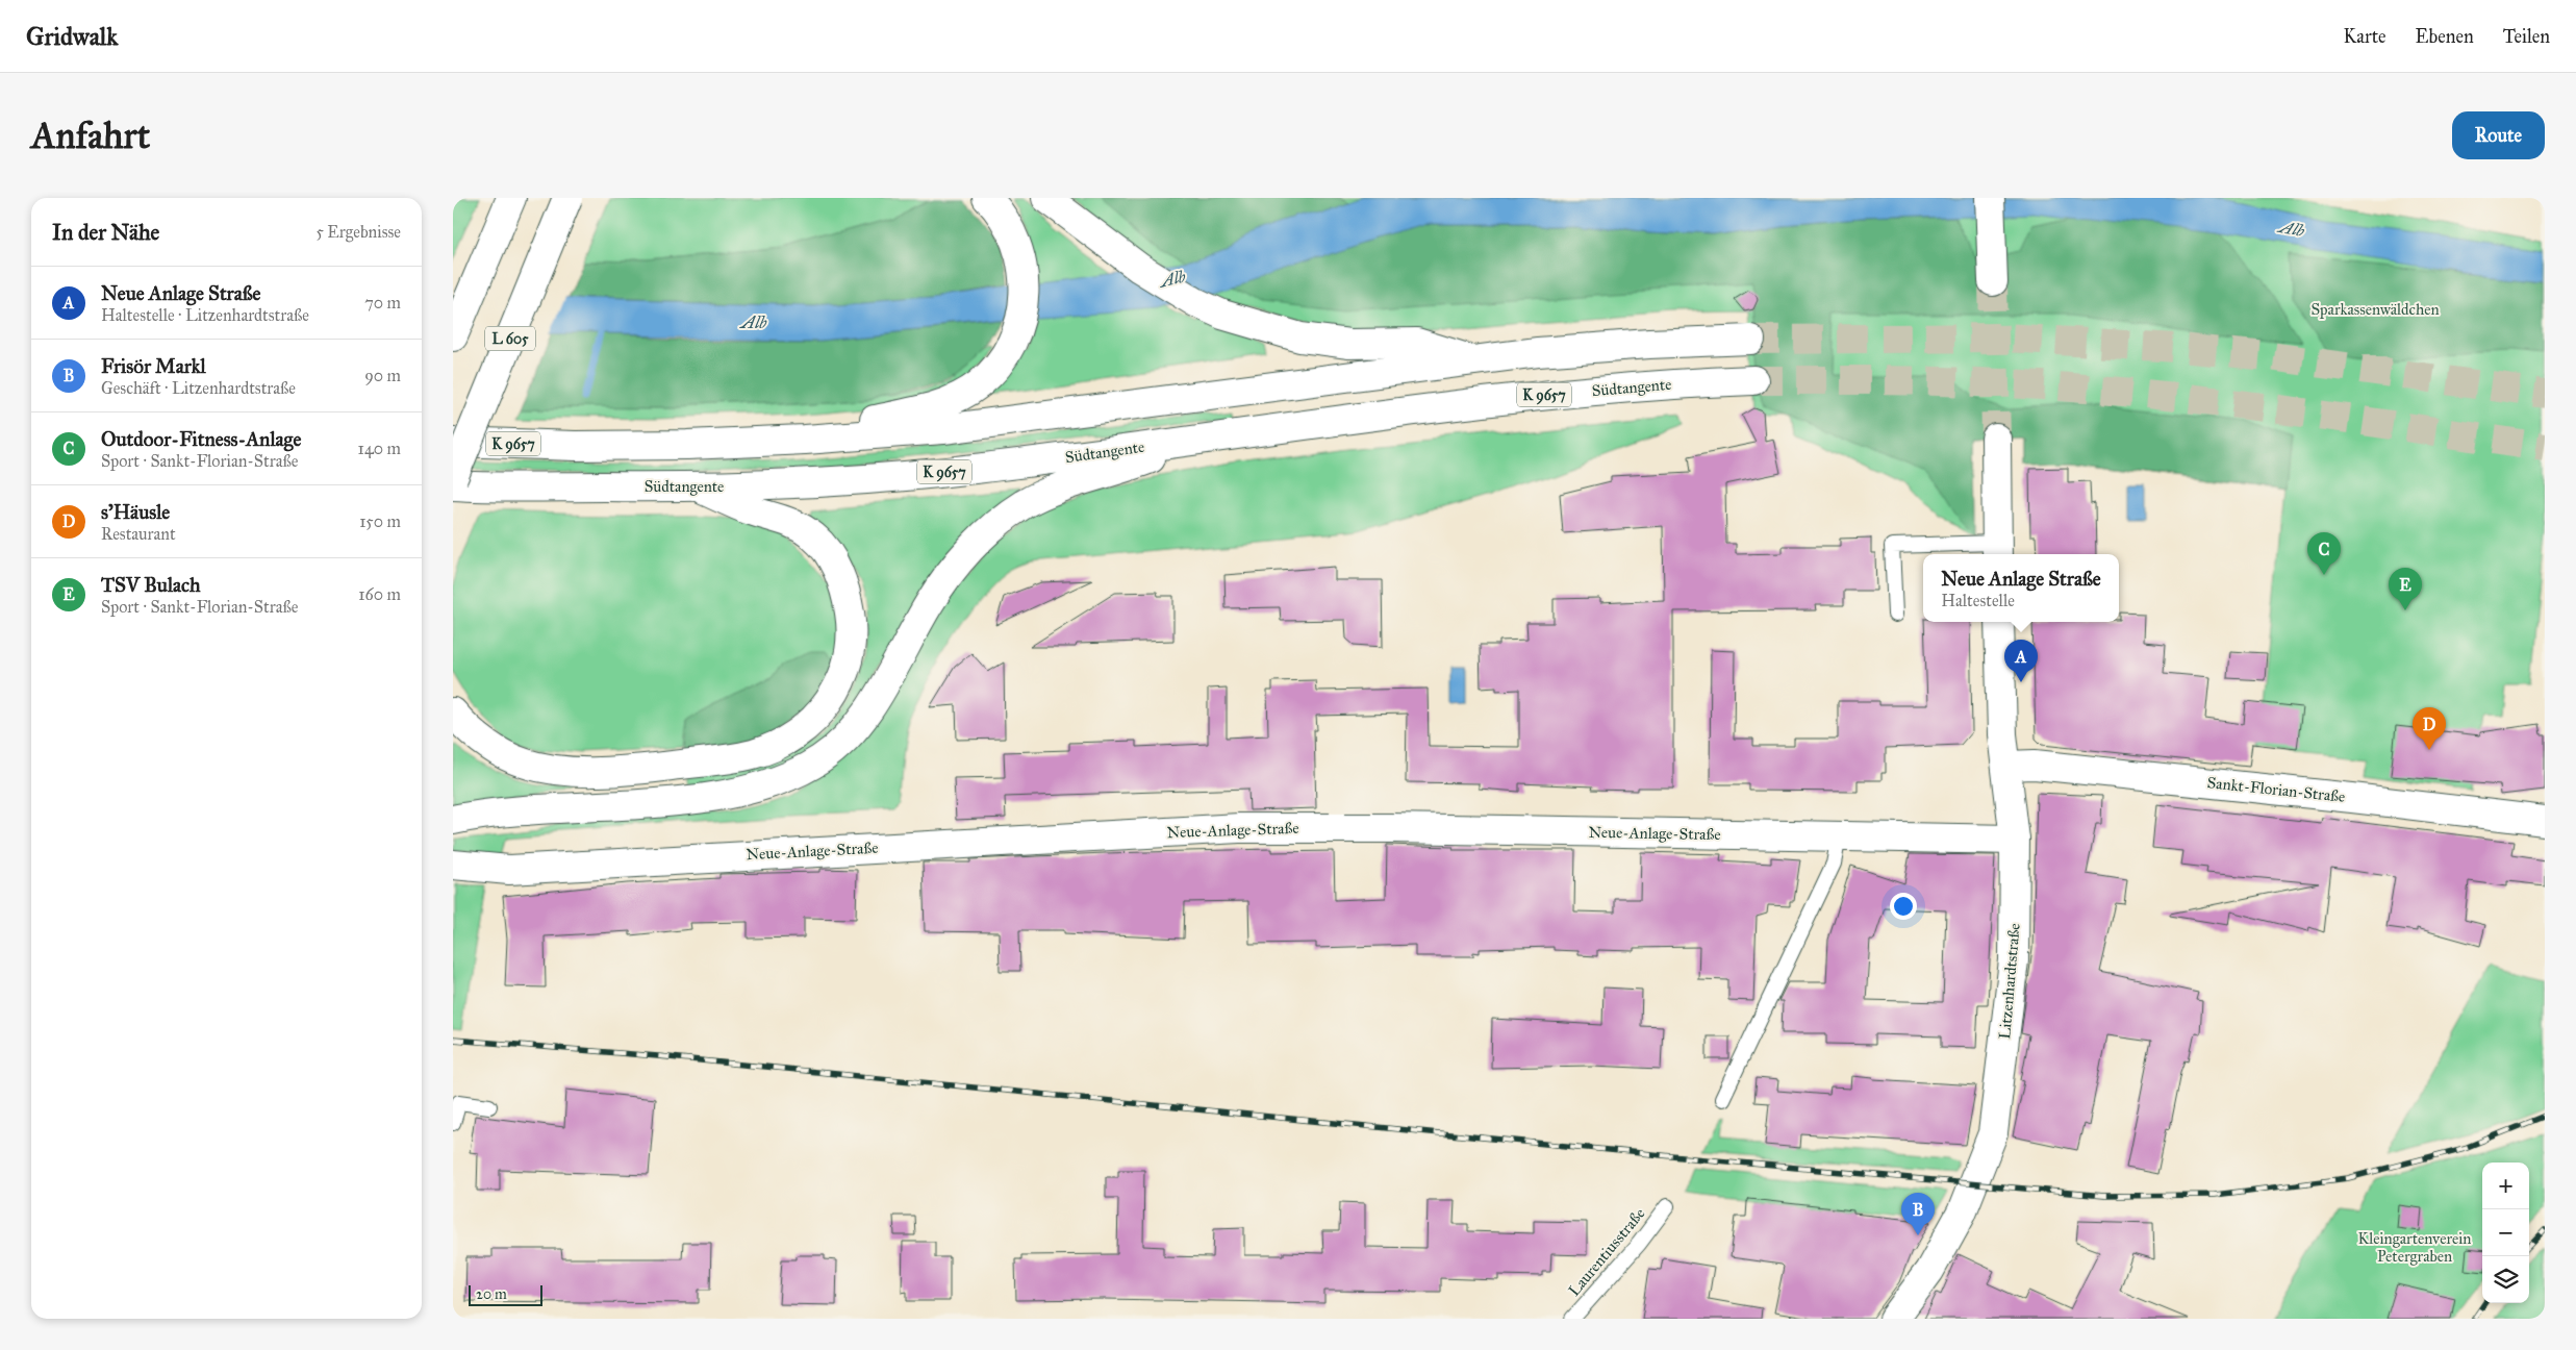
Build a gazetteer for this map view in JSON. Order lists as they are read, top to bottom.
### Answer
{
  "streets": {
    "main road": [
      "L 605",
      "Südtangente",
      "K 9657",
      "Sankt-Florian-Straße",
      "Neue-Anlage-Straße",
      "Litzenhardtstraße"
    ],
    "lane": ["Laurentiusstraße"]
  },
  "crossings": [
    ["Sankt-Florian-Straße", "Litzenhardtstraße"],
    ["Neue-Anlage-Straße", "Litzenhardtstraße"]
  ],
  "water": ["Alb"],
  "parks": ["Sparkassenwäldchen", "Kleingartenverein Petergraben"],
  "scale_bar": "20 m",
  "page": {
    "header": "Gridwalk",
    "nav": ["Karte", "Ebenen", "Teilen"],
    "buttons": "Route",
    "title": "Anfahrt",
    "heading": ["In der Nähe", "5 Ergebnisse"],
    "list": [
      {
        "mark": "A",
        "name": "Neue Anlage Straße",
        "note": "Haltestelle · Litzenhardtstraße",
        "value": "70 m"
      },
      {
        "mark": "B",
        "name": "Frisör Markl",
        "note": "Geschäft · Litzenhardtstraße",
        "value": "90 m"
      },
      {
        "mark": "C",
        "name": "Outdoor-Fitness-Anlage",
        "note": "Sport · Sankt-Florian-Straße",
        "value": "140 m"
      },
      {
        "mark": "D",
        "name": "s'Häusle",
        "note": "Restaurant",
        "value": "150 m"
      },
      {
        "mark": "E",
        "name": "TSV Bulach",
        "note": "Sport · Sankt-Florian-Straße",
        "value": "160 m"
      }
    ],
    "pins": [
      "C",
      "E",
      "A",
      "D",
      "B"
    ],
    "popup": ["Neue Anlage Straße", "Haltestelle"],
    "map_buttons": ["+", "−"],
    "scale": "20 m"
  }
}
